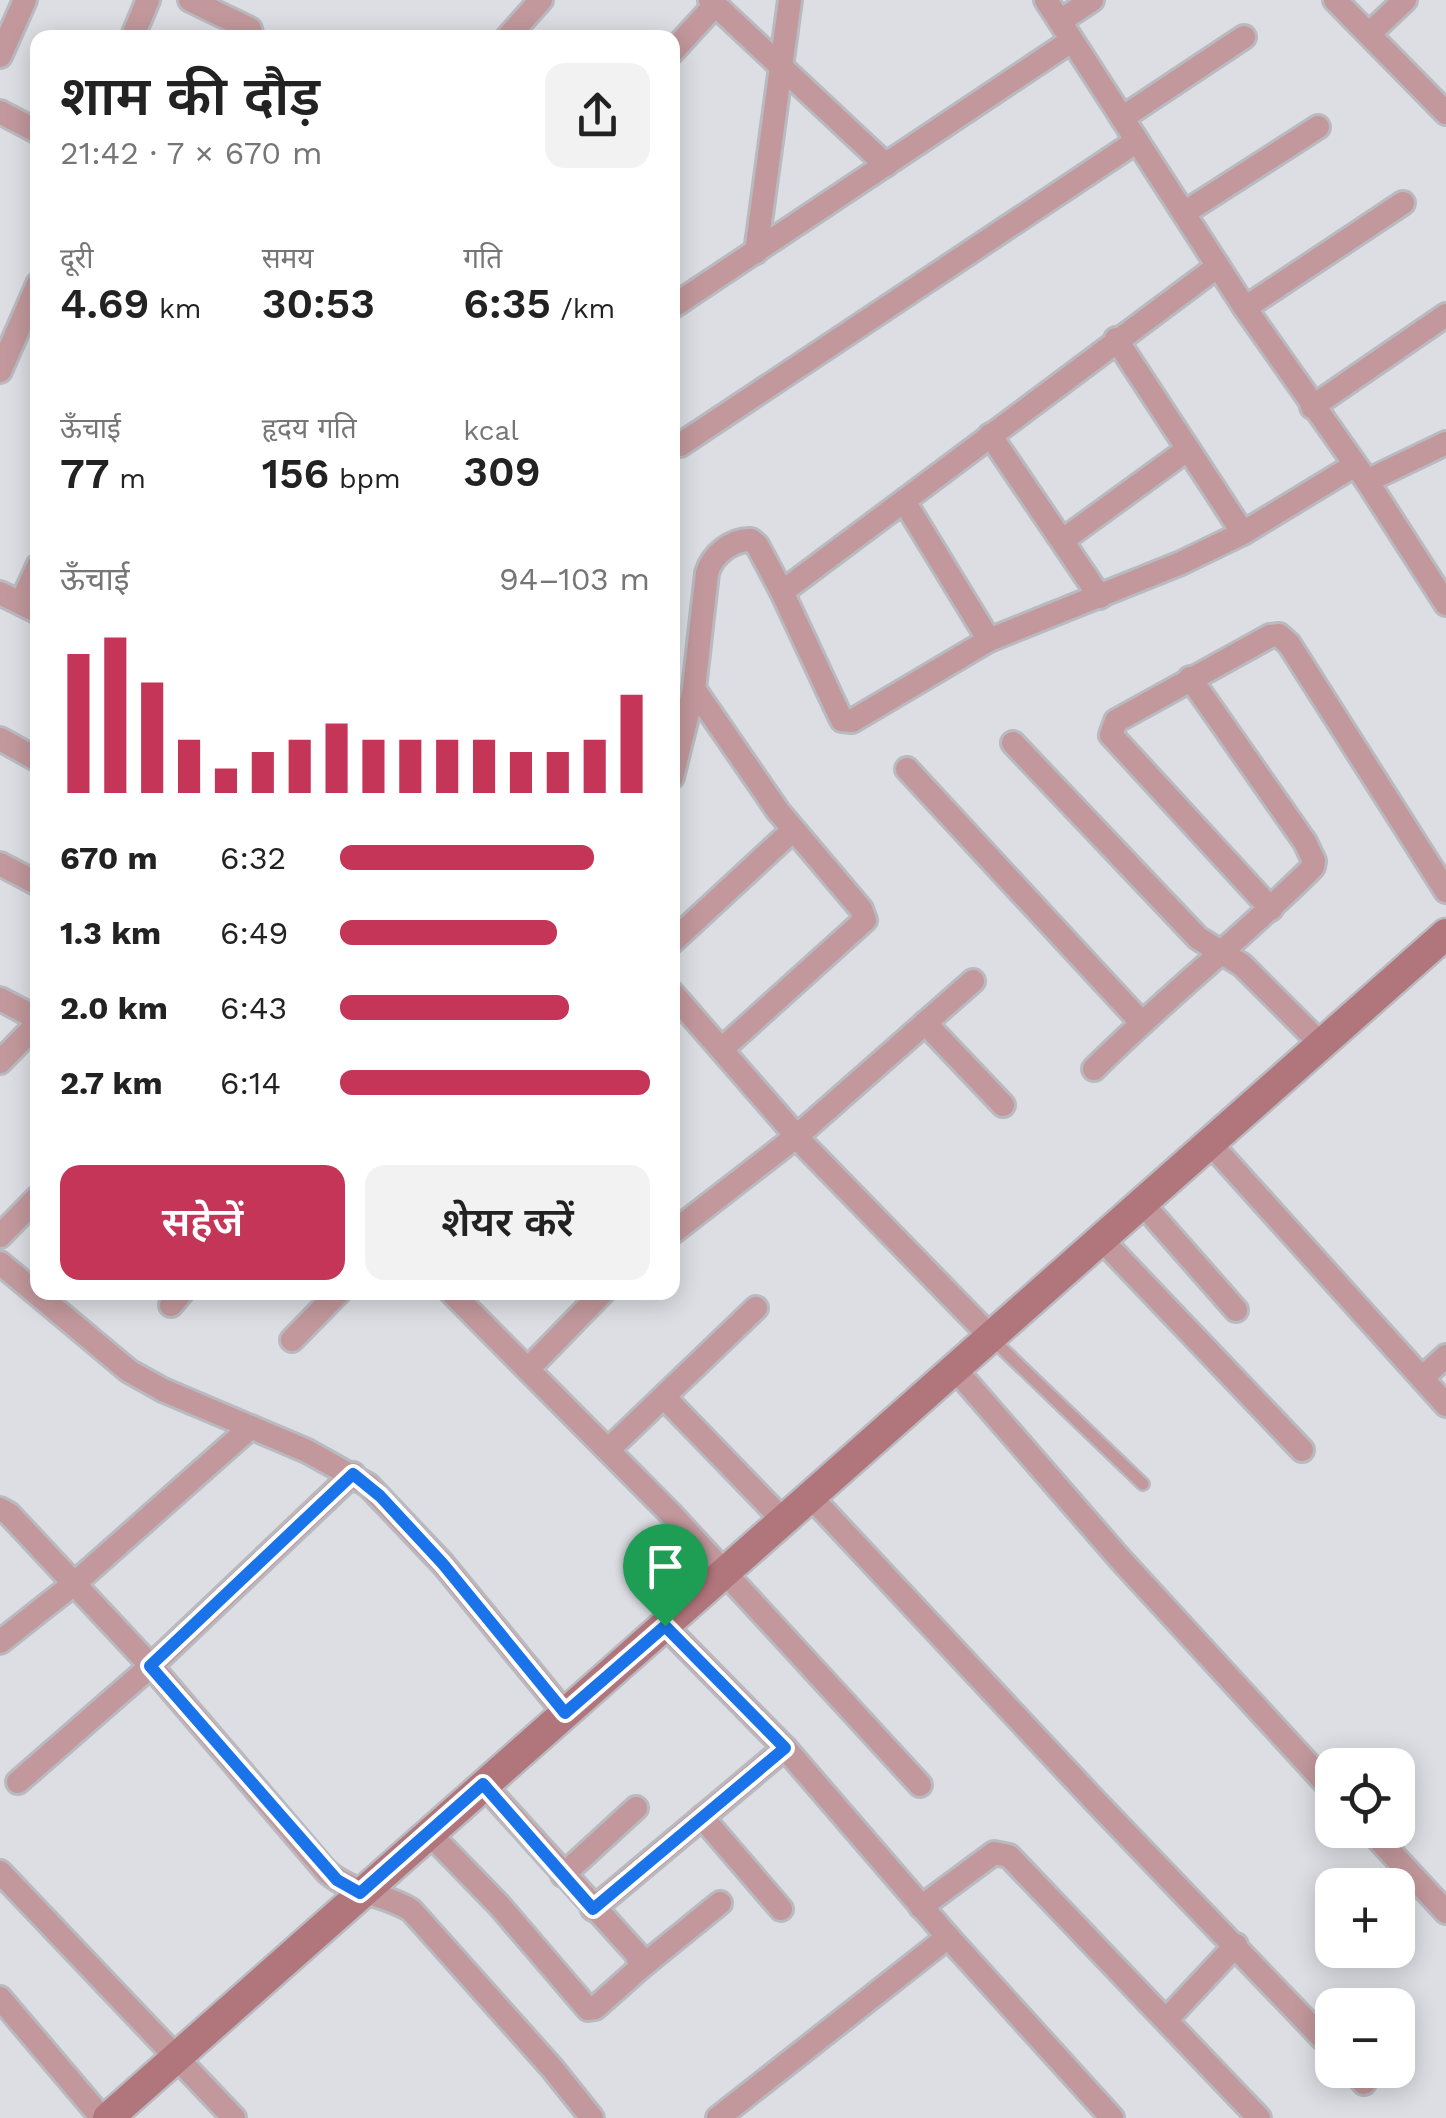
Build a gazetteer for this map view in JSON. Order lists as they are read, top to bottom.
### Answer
{
  "page": {
    "heading": ["शाम की दौड़", "21:42 · 7 × 670 m"],
    "stats": [
      ["दूरी", "4.69 km"],
      ["समय", "30:53"],
      ["गति", "6:35 /km"],
      ["ऊँचाई", "77 m"],
      ["हृदय गति", "156 bpm"],
      ["kcal", "309"]
    ],
    "chart": ["ऊँचाई", "94–103 m"],
    "list": [
      {
        "name": "670 m",
        "note": "6:32"
      },
      {
        "name": "1.3 km",
        "note": "6:49"
      },
      {
        "name": "2.0 km",
        "note": "6:43"
      },
      {
        "name": "2.7 km",
        "note": "6:14"
      }
    ],
    "buttons": ["सहेजें", "शेयर करें"],
    "map_buttons": ["+", "−"]
  }
}
